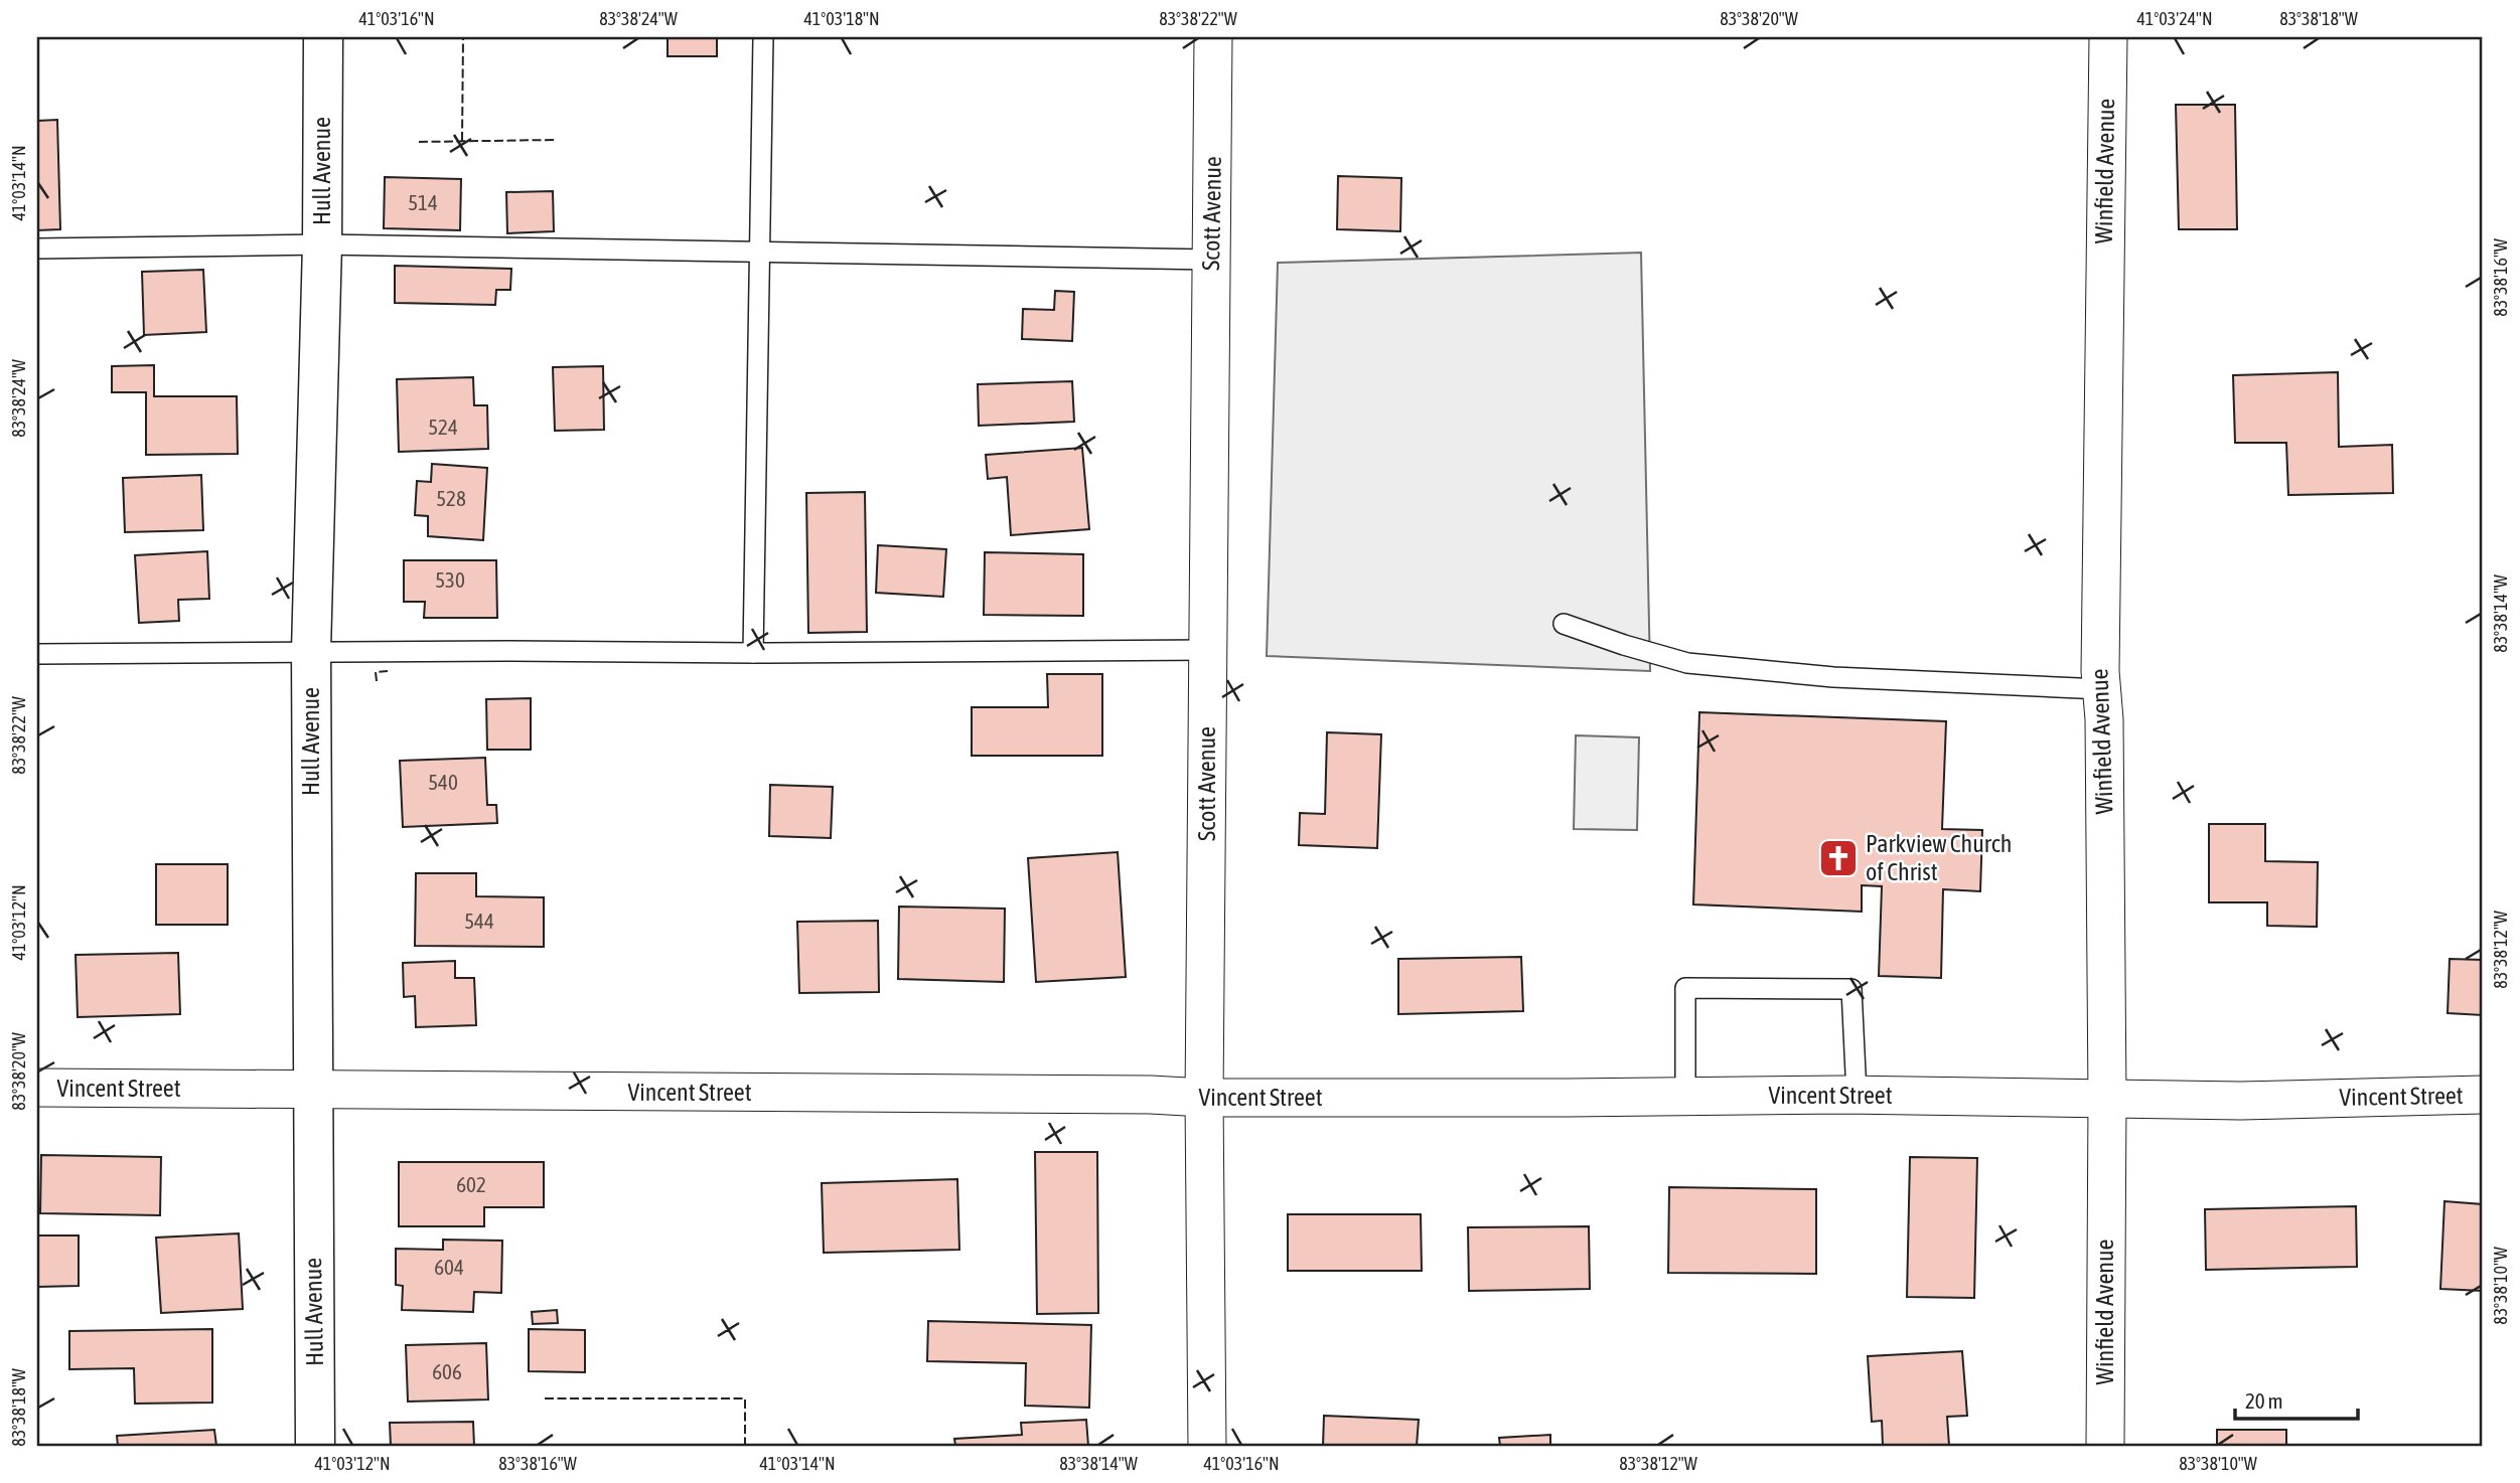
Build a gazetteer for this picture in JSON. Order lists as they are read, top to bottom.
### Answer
{
  "streets": {
    "street": [
      "Hull Avenue",
      "Winfield Avenue",
      "Scott Avenue",
      "Vincent Street"
    ]
  },
  "crossings": [
    ["Hull Avenue", "Vincent Street"],
    ["Winfield Avenue", "Vincent Street"],
    ["Scott Avenue", "Vincent Street"]
  ],
  "places": {
    "church": ["Parkview Church of Christ"]
  },
  "house_numbers": [
    "514",
    "524",
    "528",
    "530",
    "540",
    "544",
    "602",
    "604",
    "606"
  ],
  "scale_bar": "20 m",
  "coordinates": [
    "41°03'16\"N",
    "83°38'24\"W",
    "41°03'18\"N",
    "83°38'22\"W",
    "83°38'20\"W",
    "41°03'24\"N",
    "83°38'18\"W",
    "41°03'14\"N",
    "83°38'16\"W",
    "83°38'14\"W",
    "41°03'12\"N",
    "83°38'12\"W",
    "83°38'10\"W"
  ]
}
